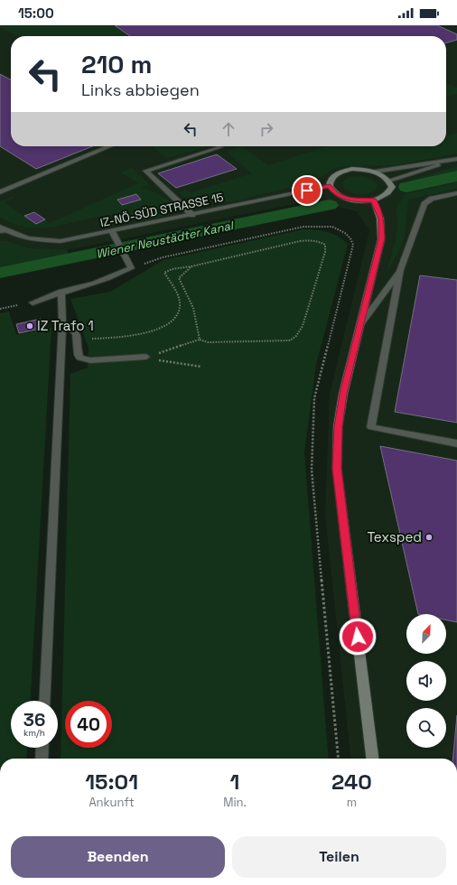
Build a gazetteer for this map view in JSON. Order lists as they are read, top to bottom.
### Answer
{
  "streets": {
    "street": ["IZ-NÖ-SÜD STRASSE 15"]
  },
  "water": ["Wiener Neustädter Kanal"],
  "places": ["IZ Trafo 1", "Texsped"],
  "north": "top right",
  "page": {
    "status": "15:00",
    "turn": ["210 m", "Links abbiegen"],
    "speed": "36 km/h",
    "limit": "40",
    "eta": [
      "15:01",
      "Ankunft",
      "1",
      "Min.",
      "240",
      "m"
    ],
    "buttons": ["Beenden", "Teilen"]
  }
}
